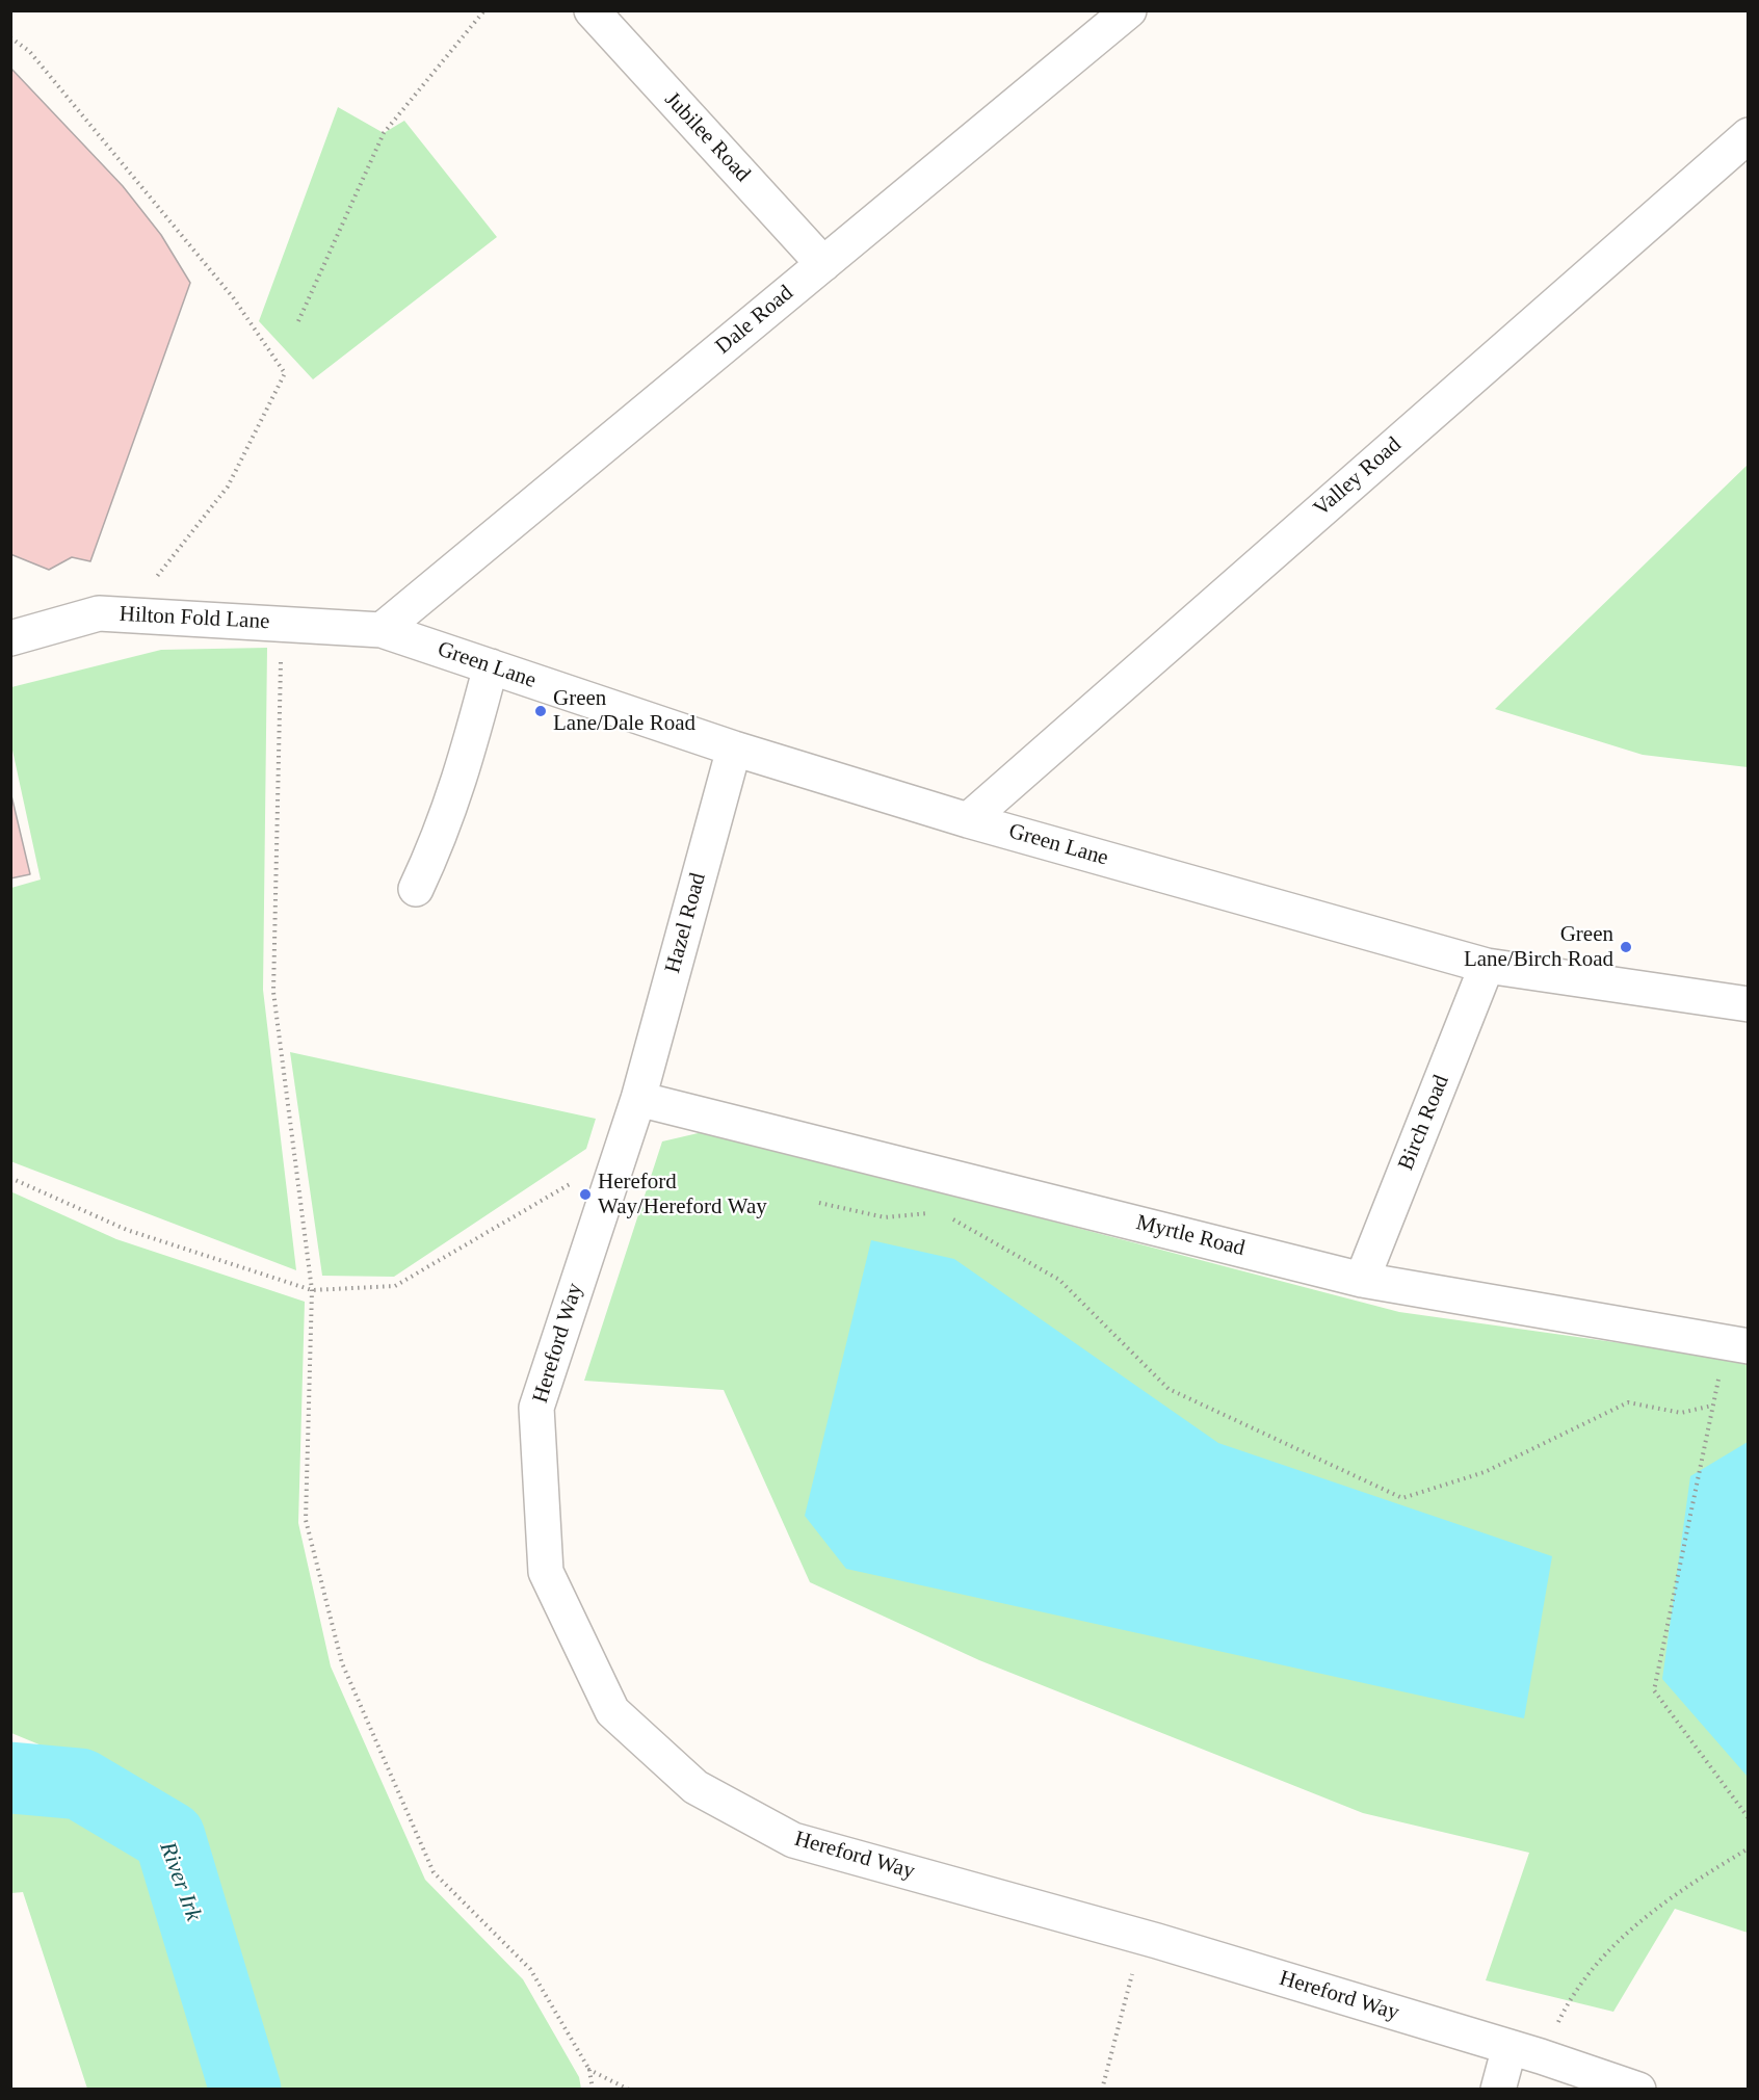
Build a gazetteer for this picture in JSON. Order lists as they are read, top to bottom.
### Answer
{
  "streets": {
    "street": [
      "Jubilee Road",
      "Dale Road",
      "Valley Road",
      "Hilton Fold Lane",
      "Green Lane",
      "Hazel Road",
      "Birch Road",
      "Myrtle Road",
      "Hereford Way"
    ]
  },
  "crossings": [
    ["Jubilee Road", "Dale Road"],
    ["Dale Road", "Hilton Fold Lane"],
    ["Dale Road", "Green Lane"],
    ["Valley Road", "Green Lane"],
    ["Hilton Fold Lane", "Green Lane"],
    ["Green Lane", "Hazel Road"],
    ["Green Lane", "Birch Road"],
    ["Hazel Road", "Myrtle Road"],
    ["Hazel Road", "Hereford Way"],
    ["Birch Road", "Myrtle Road"],
    ["Myrtle Road", "Hereford Way"]
  ],
  "water": ["River Irk"],
  "places": ["Green Lane/Dale Road", "Green Lane/Birch Road", "Hereford Way/Hereford Way"]
}
